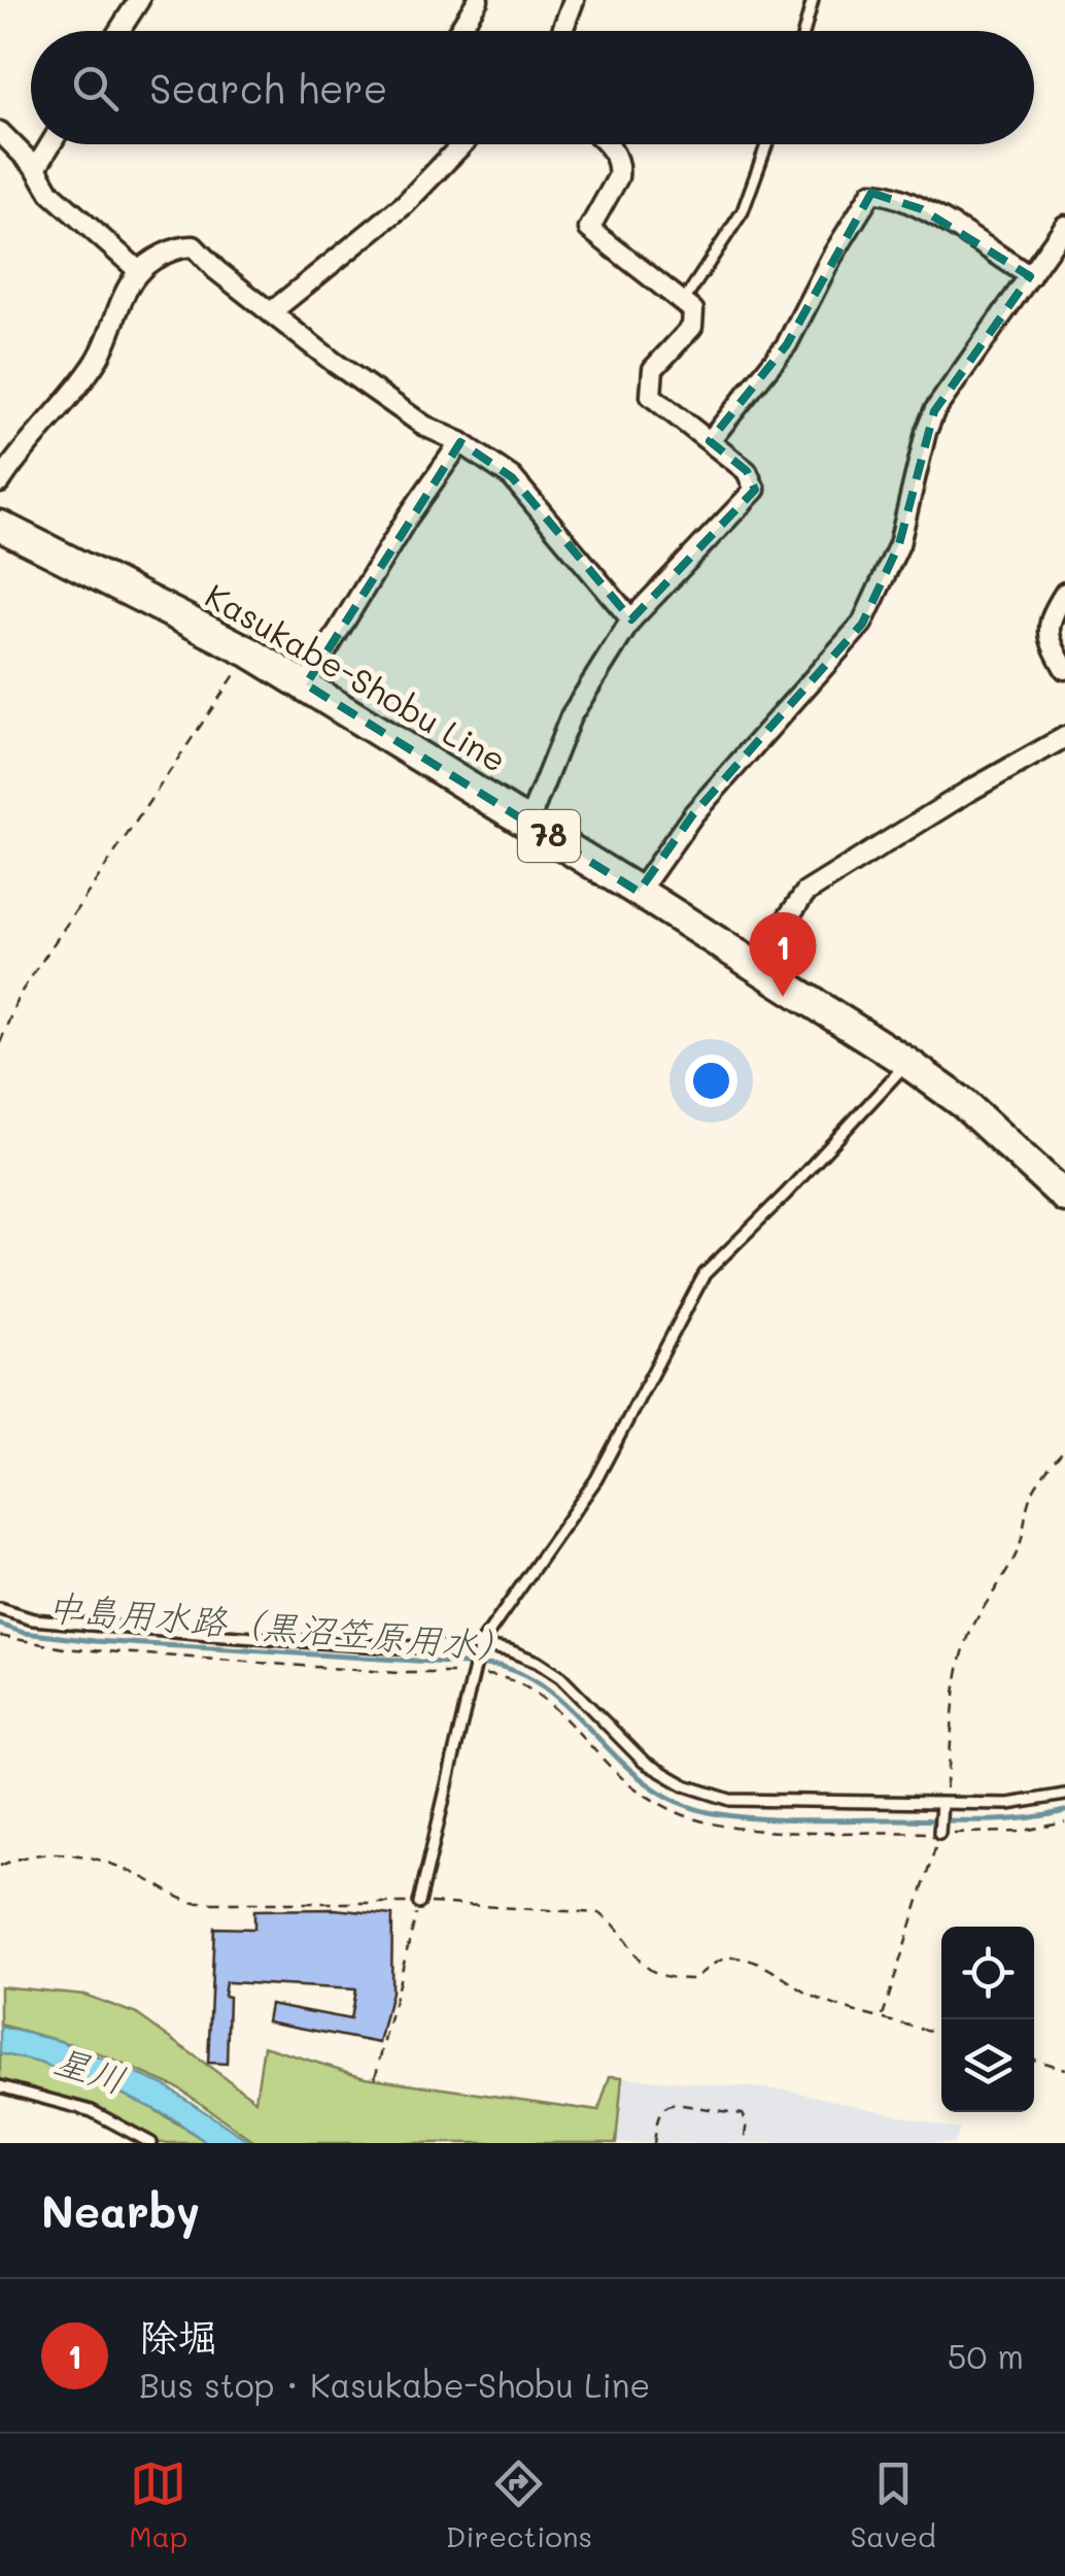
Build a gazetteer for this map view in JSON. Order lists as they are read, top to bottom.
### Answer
{
  "streets": {
    "main road": ["Kasukabe-Shobu Line", "78"]
  },
  "water": ["中島用水路（黒沼笠原用水）", "星川"],
  "page": {
    "search": "Search here",
    "pins": "1",
    "heading": "Nearby",
    "list": [
      {
        "mark": "1",
        "name": "除堀",
        "note": "Bus stop · Kasukabe-Shobu Line",
        "value": "50 m"
      }
    ],
    "nav": ["Map", "Directions", "Saved"]
  }
}
